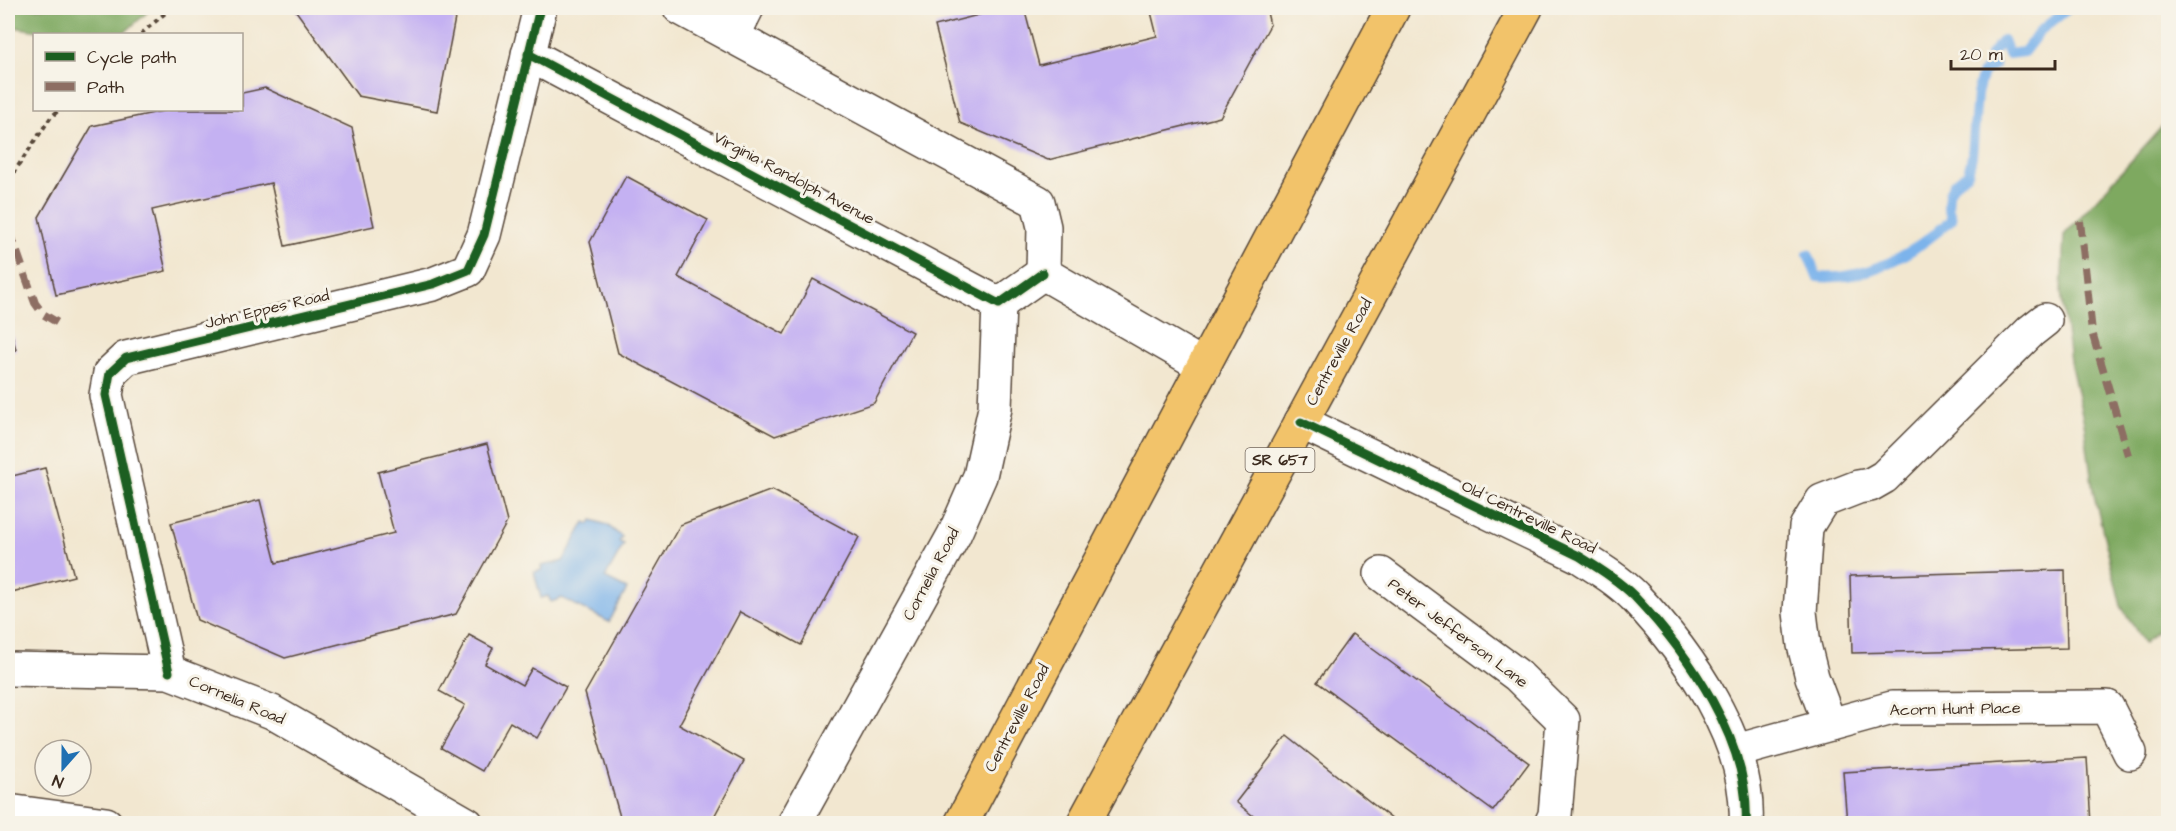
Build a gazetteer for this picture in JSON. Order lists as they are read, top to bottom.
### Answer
{
  "streets": {
    "main road": ["Centreville Road", "SR 657"],
    "street": [
      "Virginia Randolph Avenue",
      "John Eppes Road",
      "Old Centreville Road",
      "Cornelia Road",
      "Peter Jefferson Lane",
      "Acorn Hunt Place"
    ]
  },
  "crossings": [
    ["Virginia Randolph Avenue", "John Eppes Road"],
    ["Virginia Randolph Avenue", "Cornelia Road"],
    ["John Eppes Road", "Cornelia Road"],
    ["Centreville Road", "Old Centreville Road"],
    ["Old Centreville Road", "Acorn Hunt Place"]
  ],
  "legend": ["Cycle path", "Path"],
  "scale_bar": "20 m",
  "north": "bottom"
}
